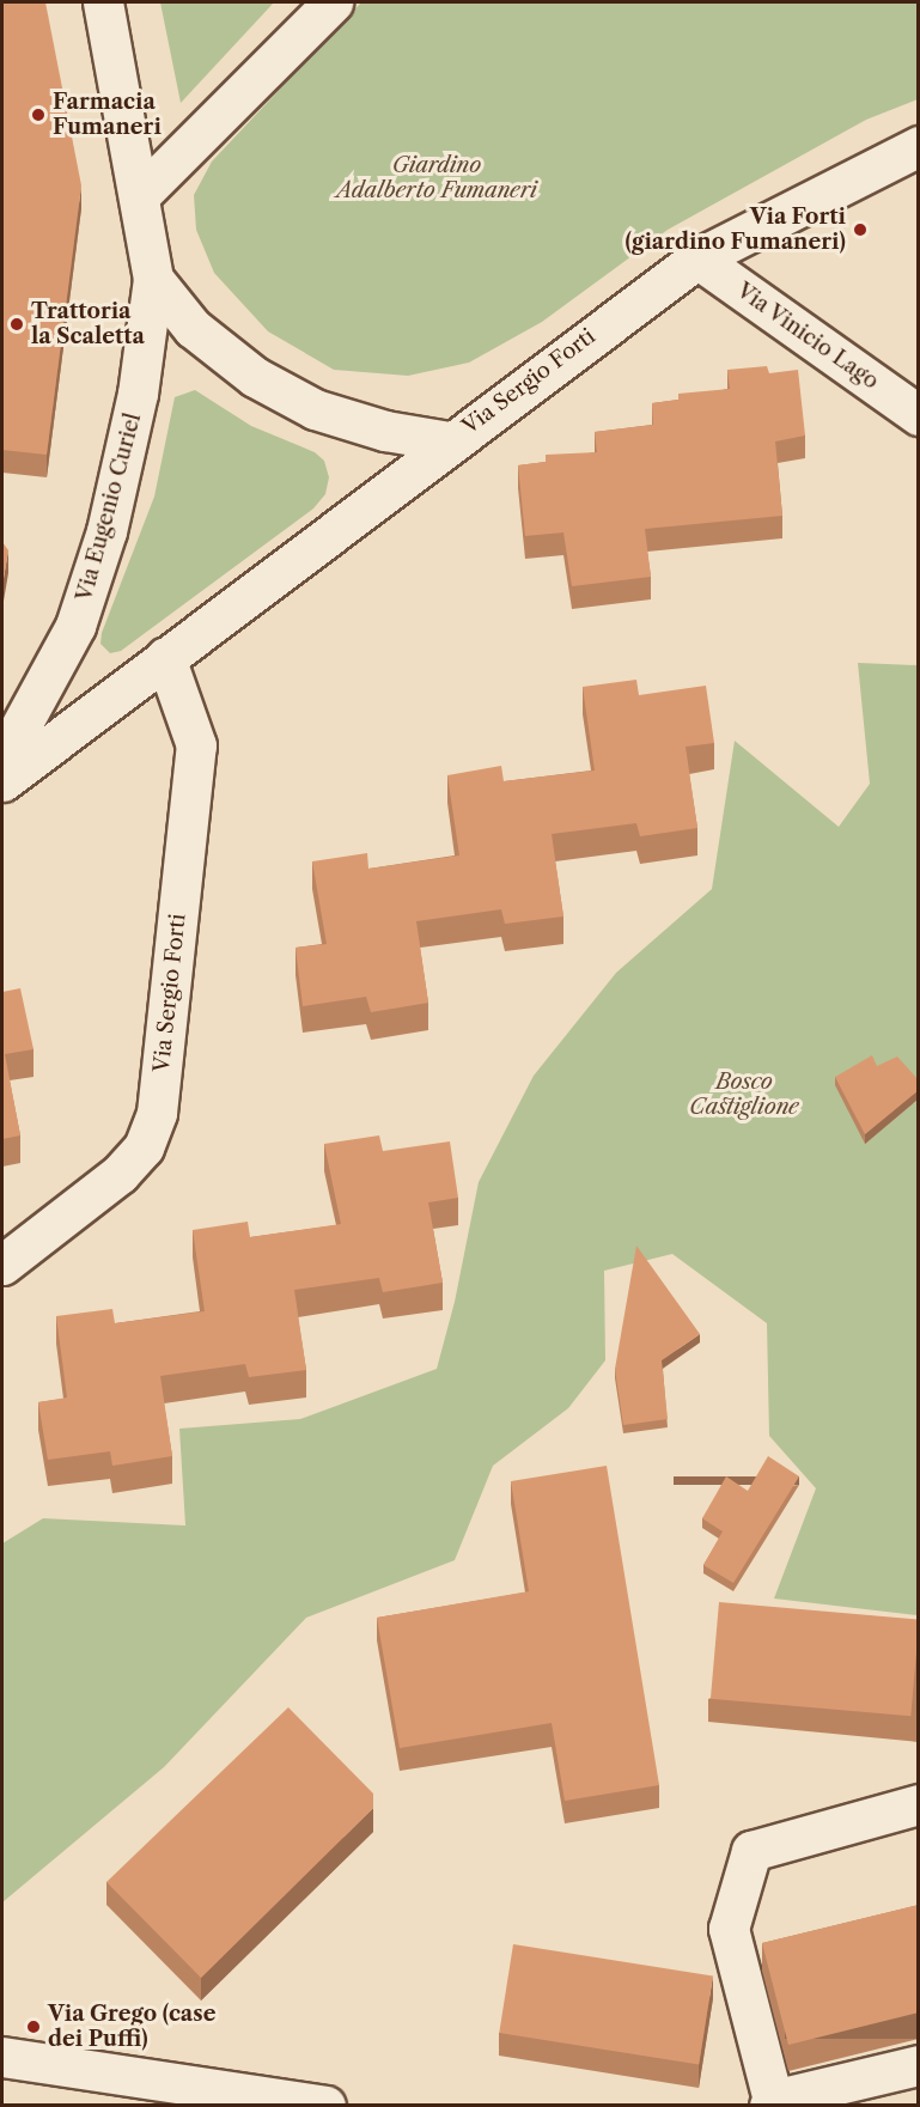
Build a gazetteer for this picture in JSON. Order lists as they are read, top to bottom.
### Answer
{
  "streets": {
    "street": ["Via Vinicio Lago", "Via Sergio Forti", "Via Eugenio Curiel"]
  },
  "crossings": [
    ["Via Vinicio Lago", "Via Sergio Forti"],
    ["Via Sergio Forti", "Via Eugenio Curiel"]
  ],
  "parks": ["Giardino Adalberto Fumaneri", "Bosco Castiglione"],
  "places": [
    "Farmacia Fumaneri",
    "Via Forti (giardino Fumaneri)",
    "Trattoria la Scaletta",
    "Via Grego (case dei Puffi)"
  ]
}
